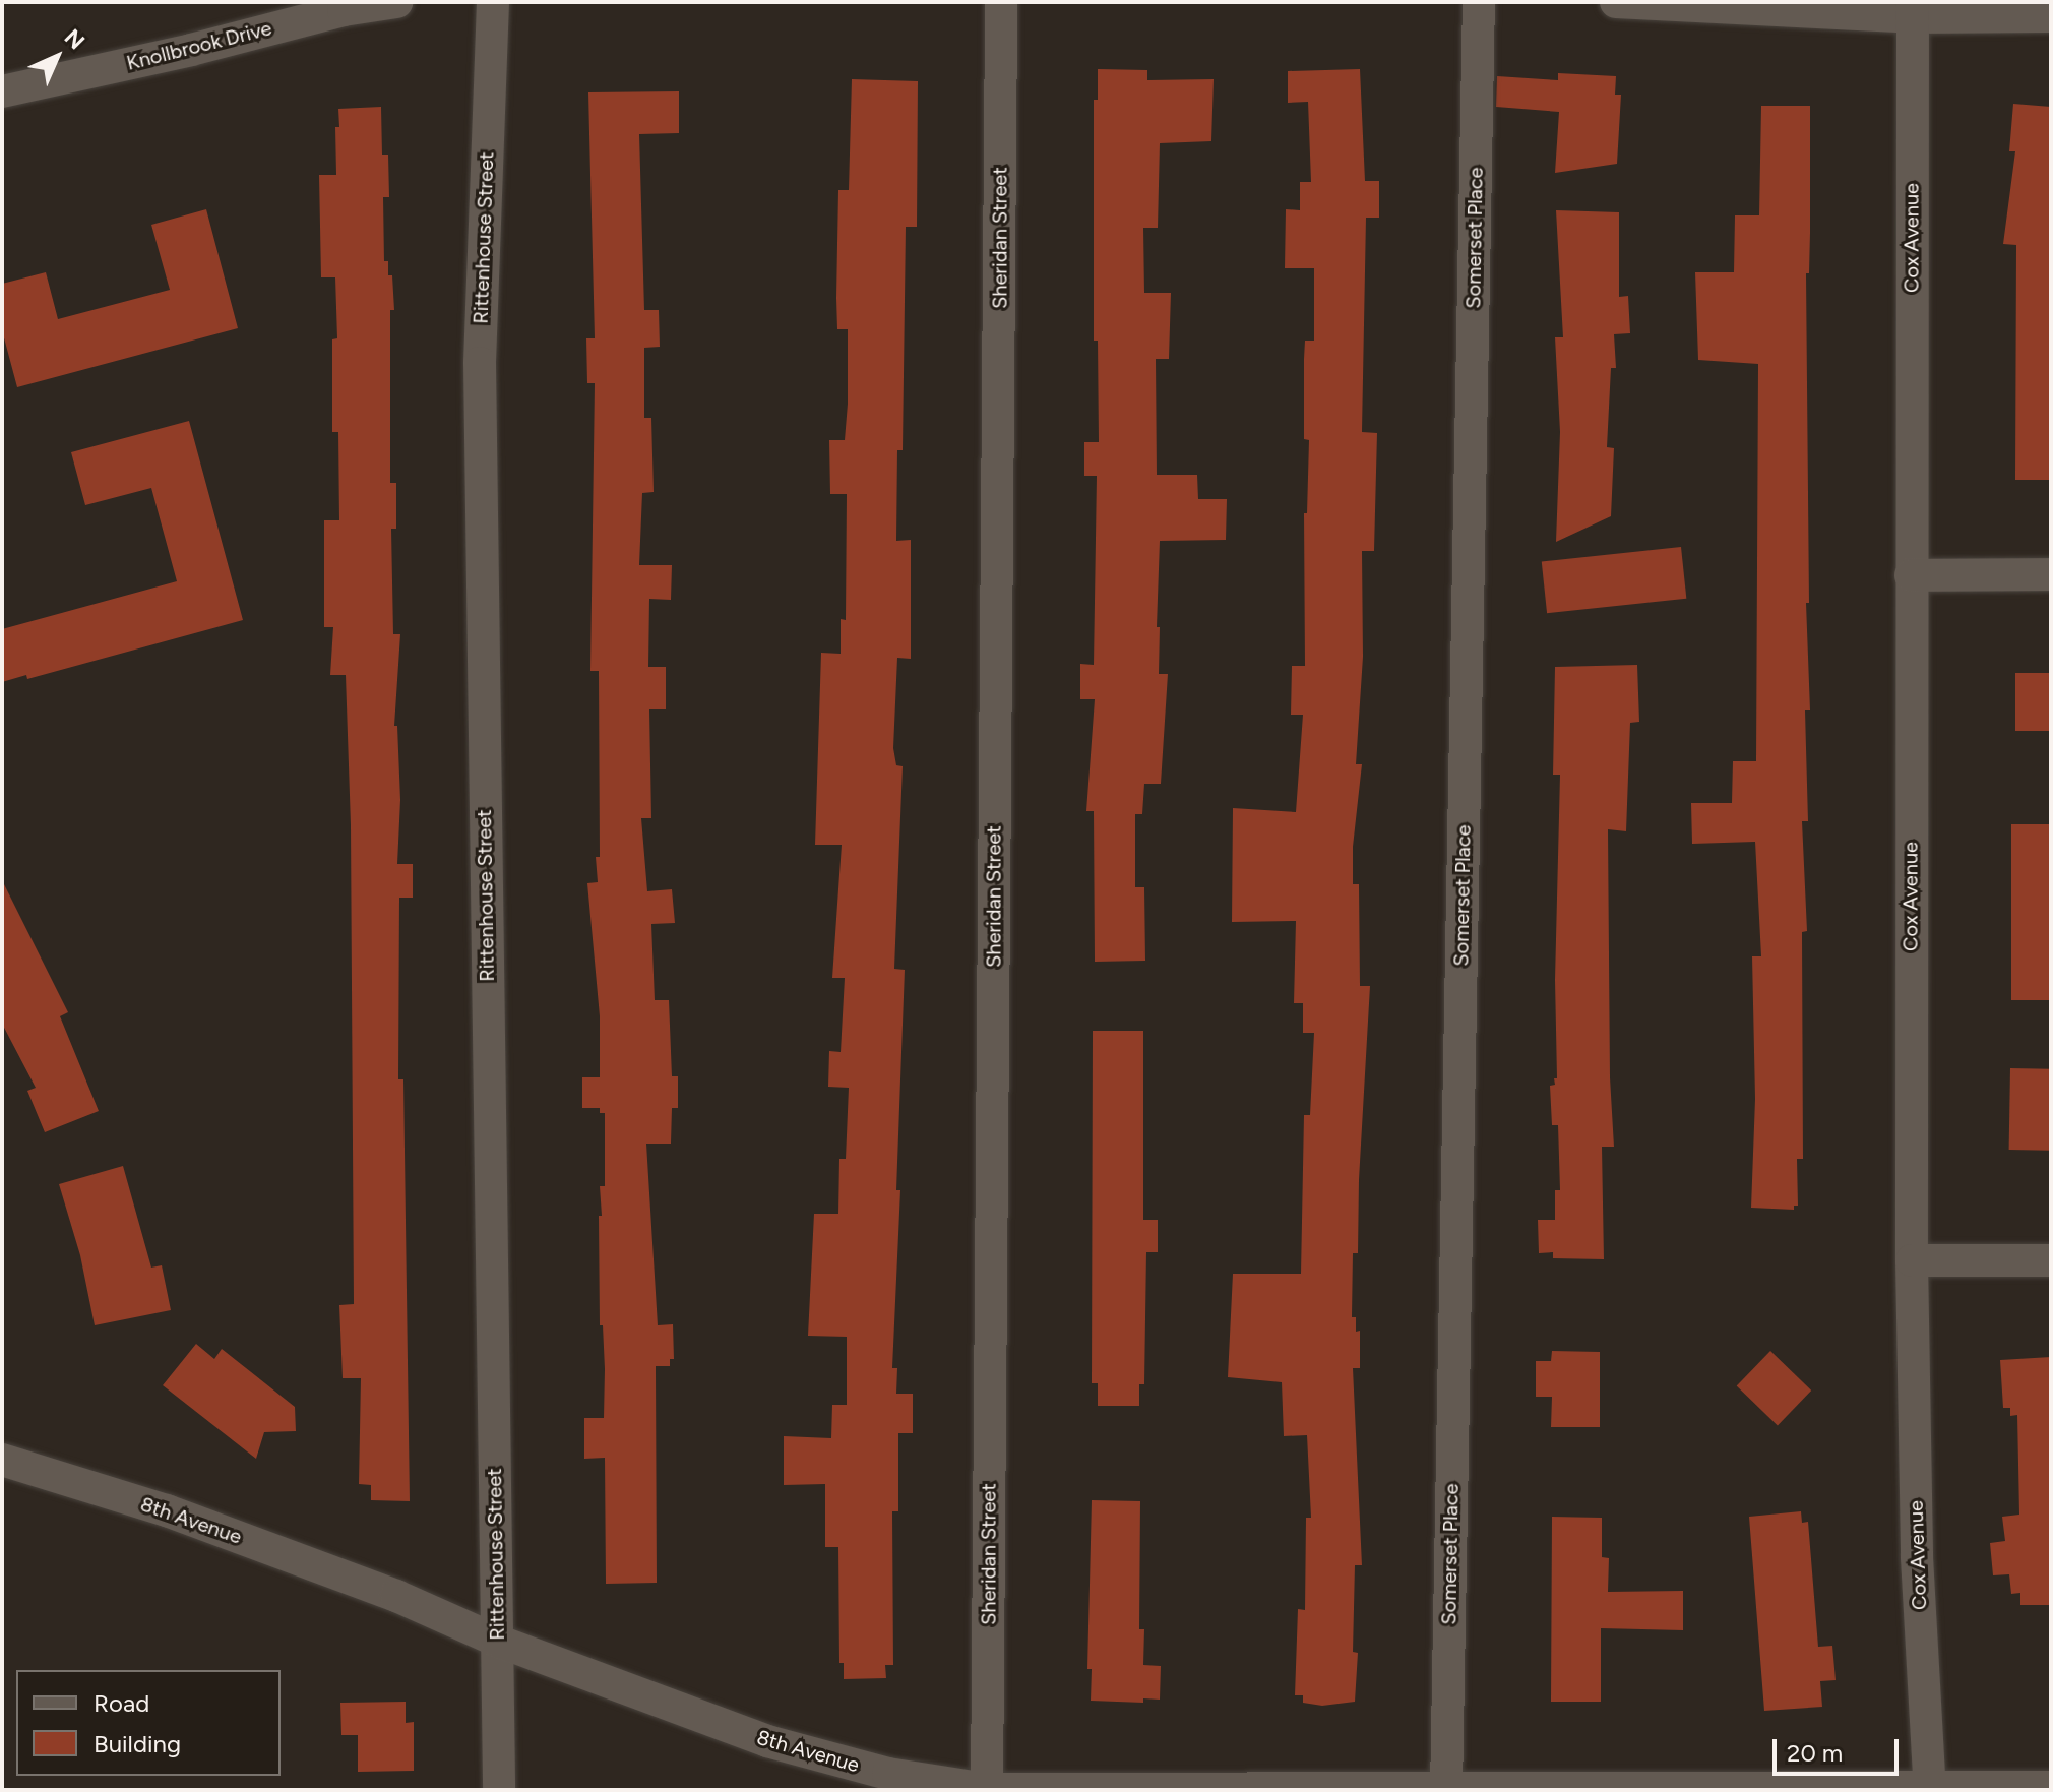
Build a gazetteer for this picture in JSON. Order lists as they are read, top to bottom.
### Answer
{
  "streets": {
    "street": [
      "Knollbrook Drive",
      "Rittenhouse Street",
      "Sheridan Street",
      "Somerset Place",
      "Cox Avenue",
      "8th Avenue"
    ]
  },
  "crossings": [
    ["Rittenhouse Street", "8th Avenue"],
    ["Sheridan Street", "8th Avenue"],
    ["Somerset Place", "8th Avenue"],
    ["Cox Avenue", "8th Avenue"]
  ],
  "legend": ["Road", "Building"],
  "scale_bar": "20 m",
  "north": "top right"
}
